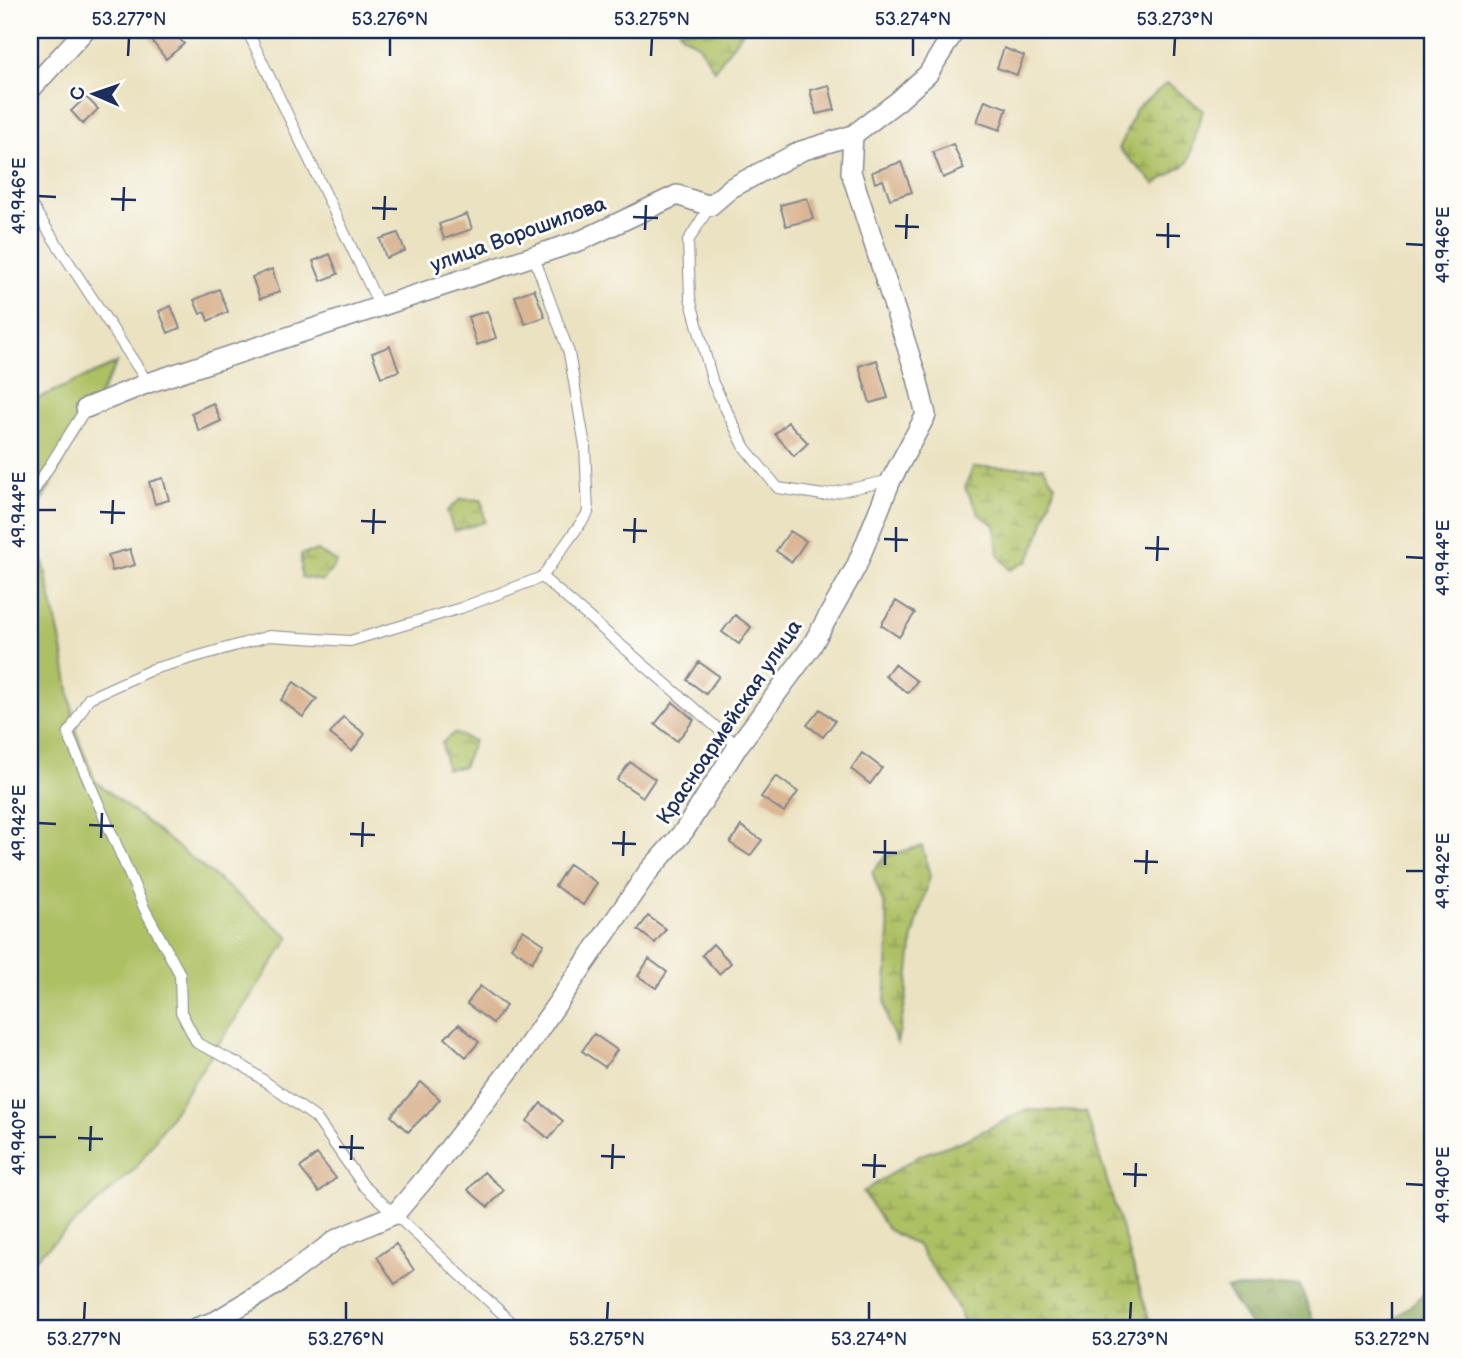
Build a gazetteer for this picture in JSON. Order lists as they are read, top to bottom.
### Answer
{
  "streets": {
    "street": ["улица Ворошилова", "Красноармейская улица"]
  },
  "north": "left",
  "coordinates": [
    "53.277°N",
    "53.276°N",
    "53.275°N",
    "53.274°N",
    "53.273°N",
    "49.946°E",
    "49.944°E",
    "49.942°E",
    "49.940°E",
    "53.272°N"
  ]
}
